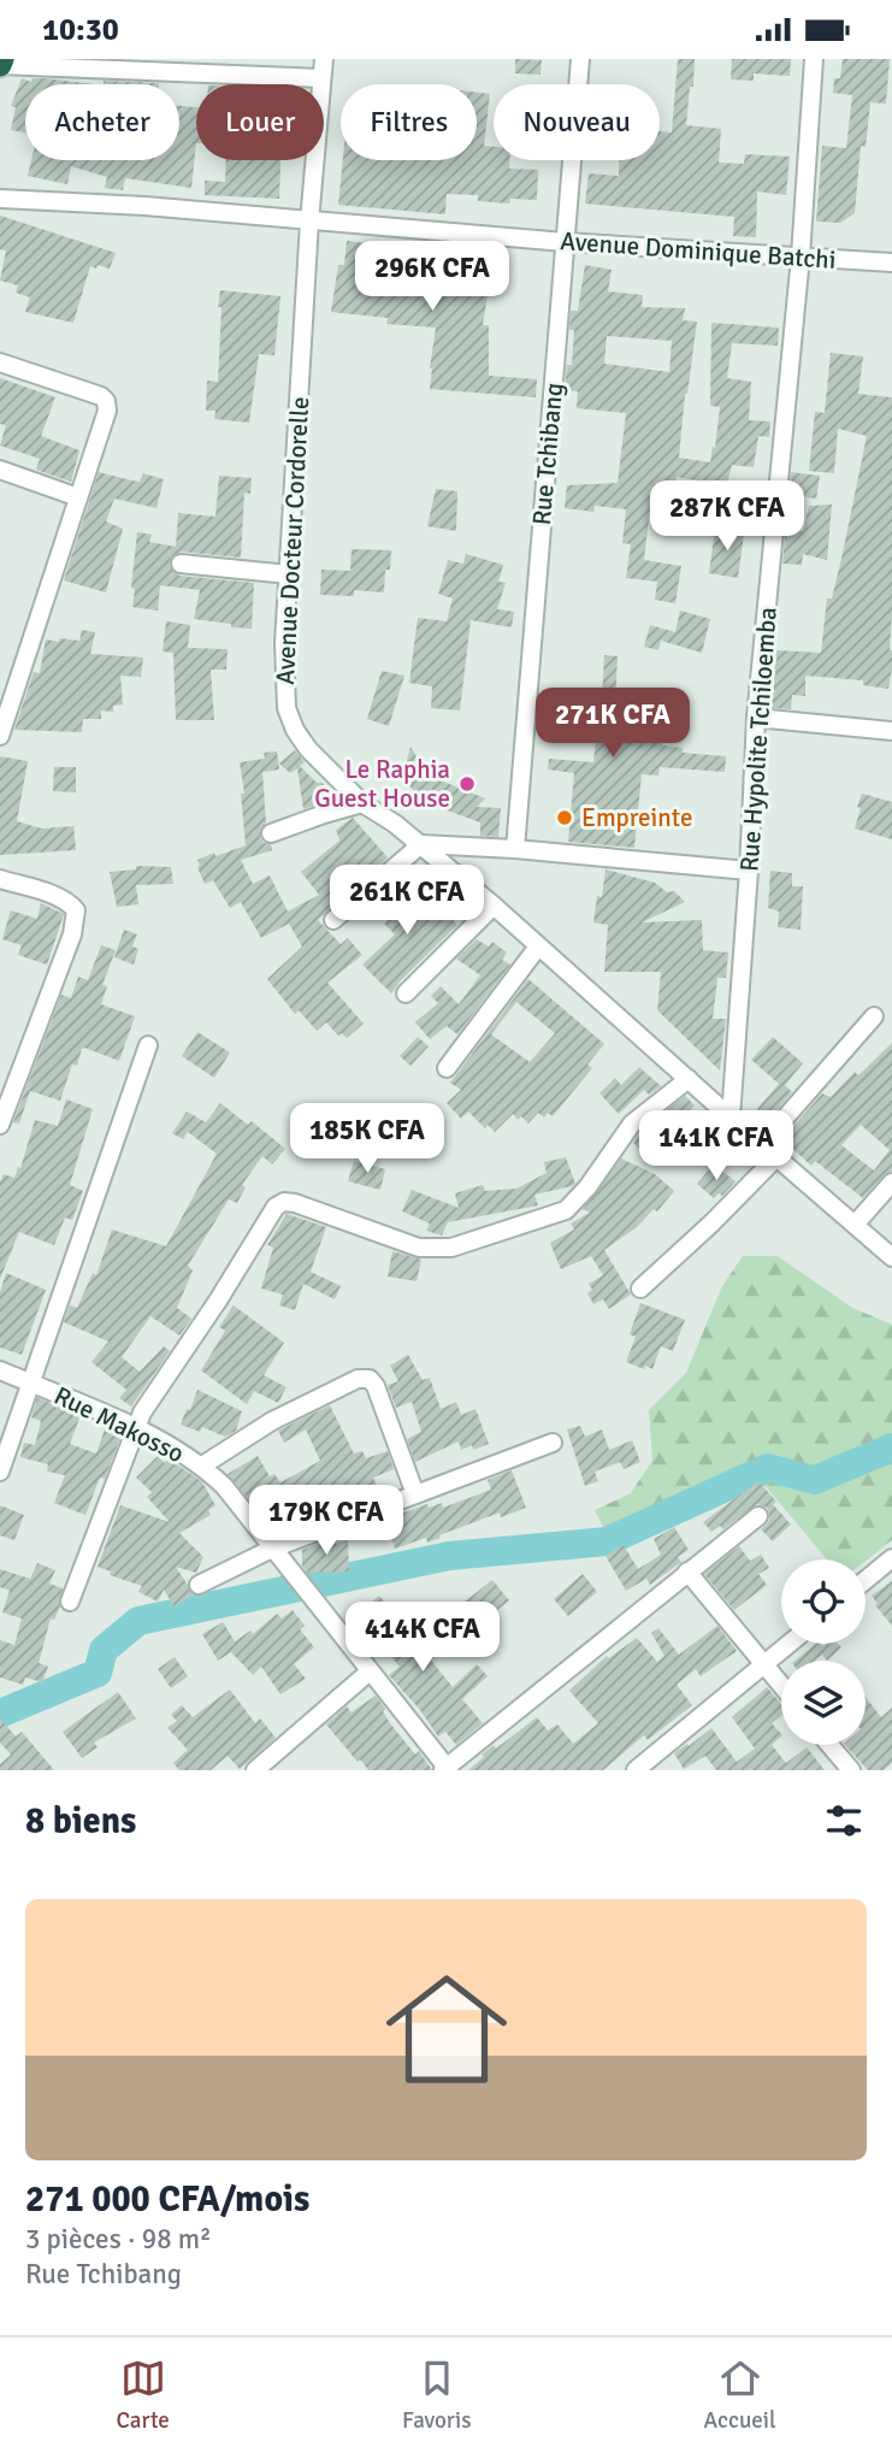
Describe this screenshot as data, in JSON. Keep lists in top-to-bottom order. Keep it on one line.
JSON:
{"streets":{"street":["Avenue Dominique Batchi","Rue Tchibang","Avenue Docteur Cordorelle","Rue Hypolite Tchiloemba","Rue Makosso"]},"crossings":[["Avenue Dominique Batchi","Rue Tchibang"],["Avenue Dominique Batchi","Avenue Docteur Cordorelle"],["Avenue Dominique Batchi","Rue Hypolite Tchiloemba"],["Avenue Docteur Cordorelle","Rue Hypolite Tchiloemba"]],"places":["Le Raphia Guest House","Empreinte"],"page":{"status":"10:30","chip":["Acheter","Louer","Filtres","Nouveau"],"price":["296K CFA","287K CFA","271K CFA","261K CFA","185K CFA","141K CFA","179K CFA","414K CFA"],"heading":"8 biens","list":[{"name":"271 000 CFA/mois","note":"3 pièces · 98 m² · Rue Tchibang"}],"tabs":["Carte","Favoris","Accueil"]}}
